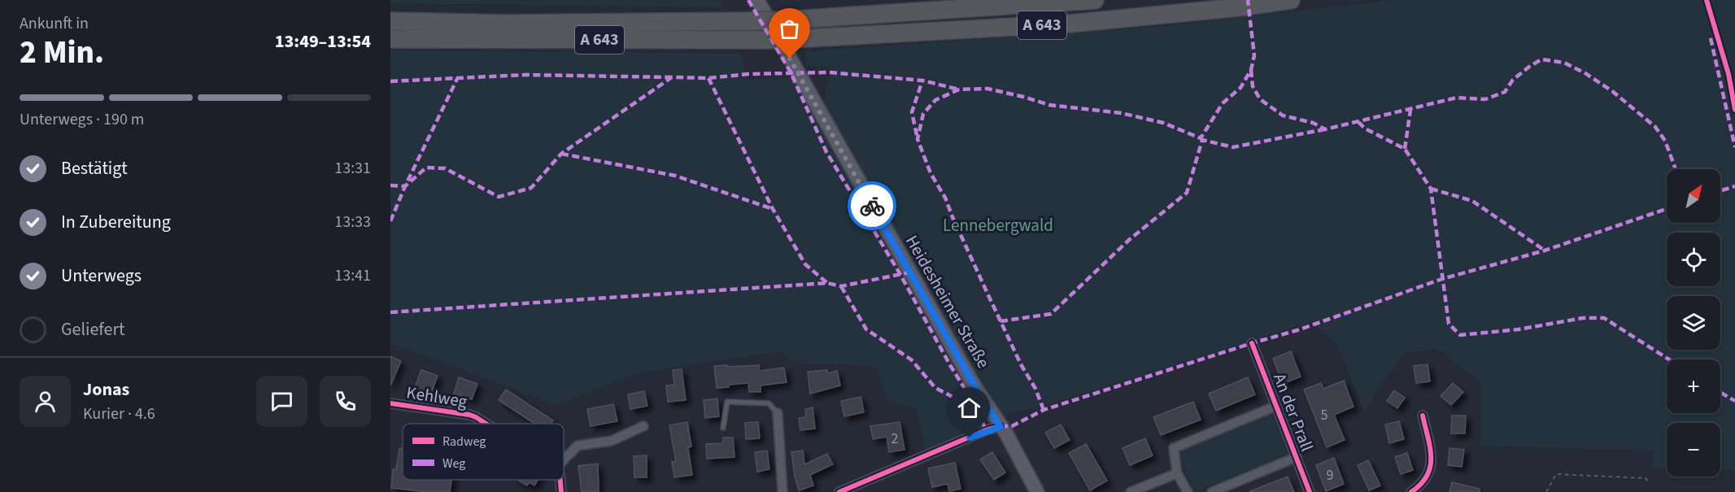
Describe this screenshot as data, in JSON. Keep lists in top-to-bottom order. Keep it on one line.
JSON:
{"streets":{"highway":["A 643"],"main road":["Heidesheimer Straße"],"street":["Kehlweg","An der Prall"]},"parks":["Lennebergwald"],"house_numbers":["5","2","9"],"legend":["Radweg","Weg"],"north":"top right","page":{"heading":["2 Min.","Ankunft in","13:49–13:54"],"panel":["Jonas","Kurier · 4.6"],"bar":"Unterwegs · 190 m","list":[["Bestätigt","13:31"],["In Zubereitung","13:33"],["Unterwegs","13:41"],"Geliefert"],"map_buttons":["+","−"]}}
